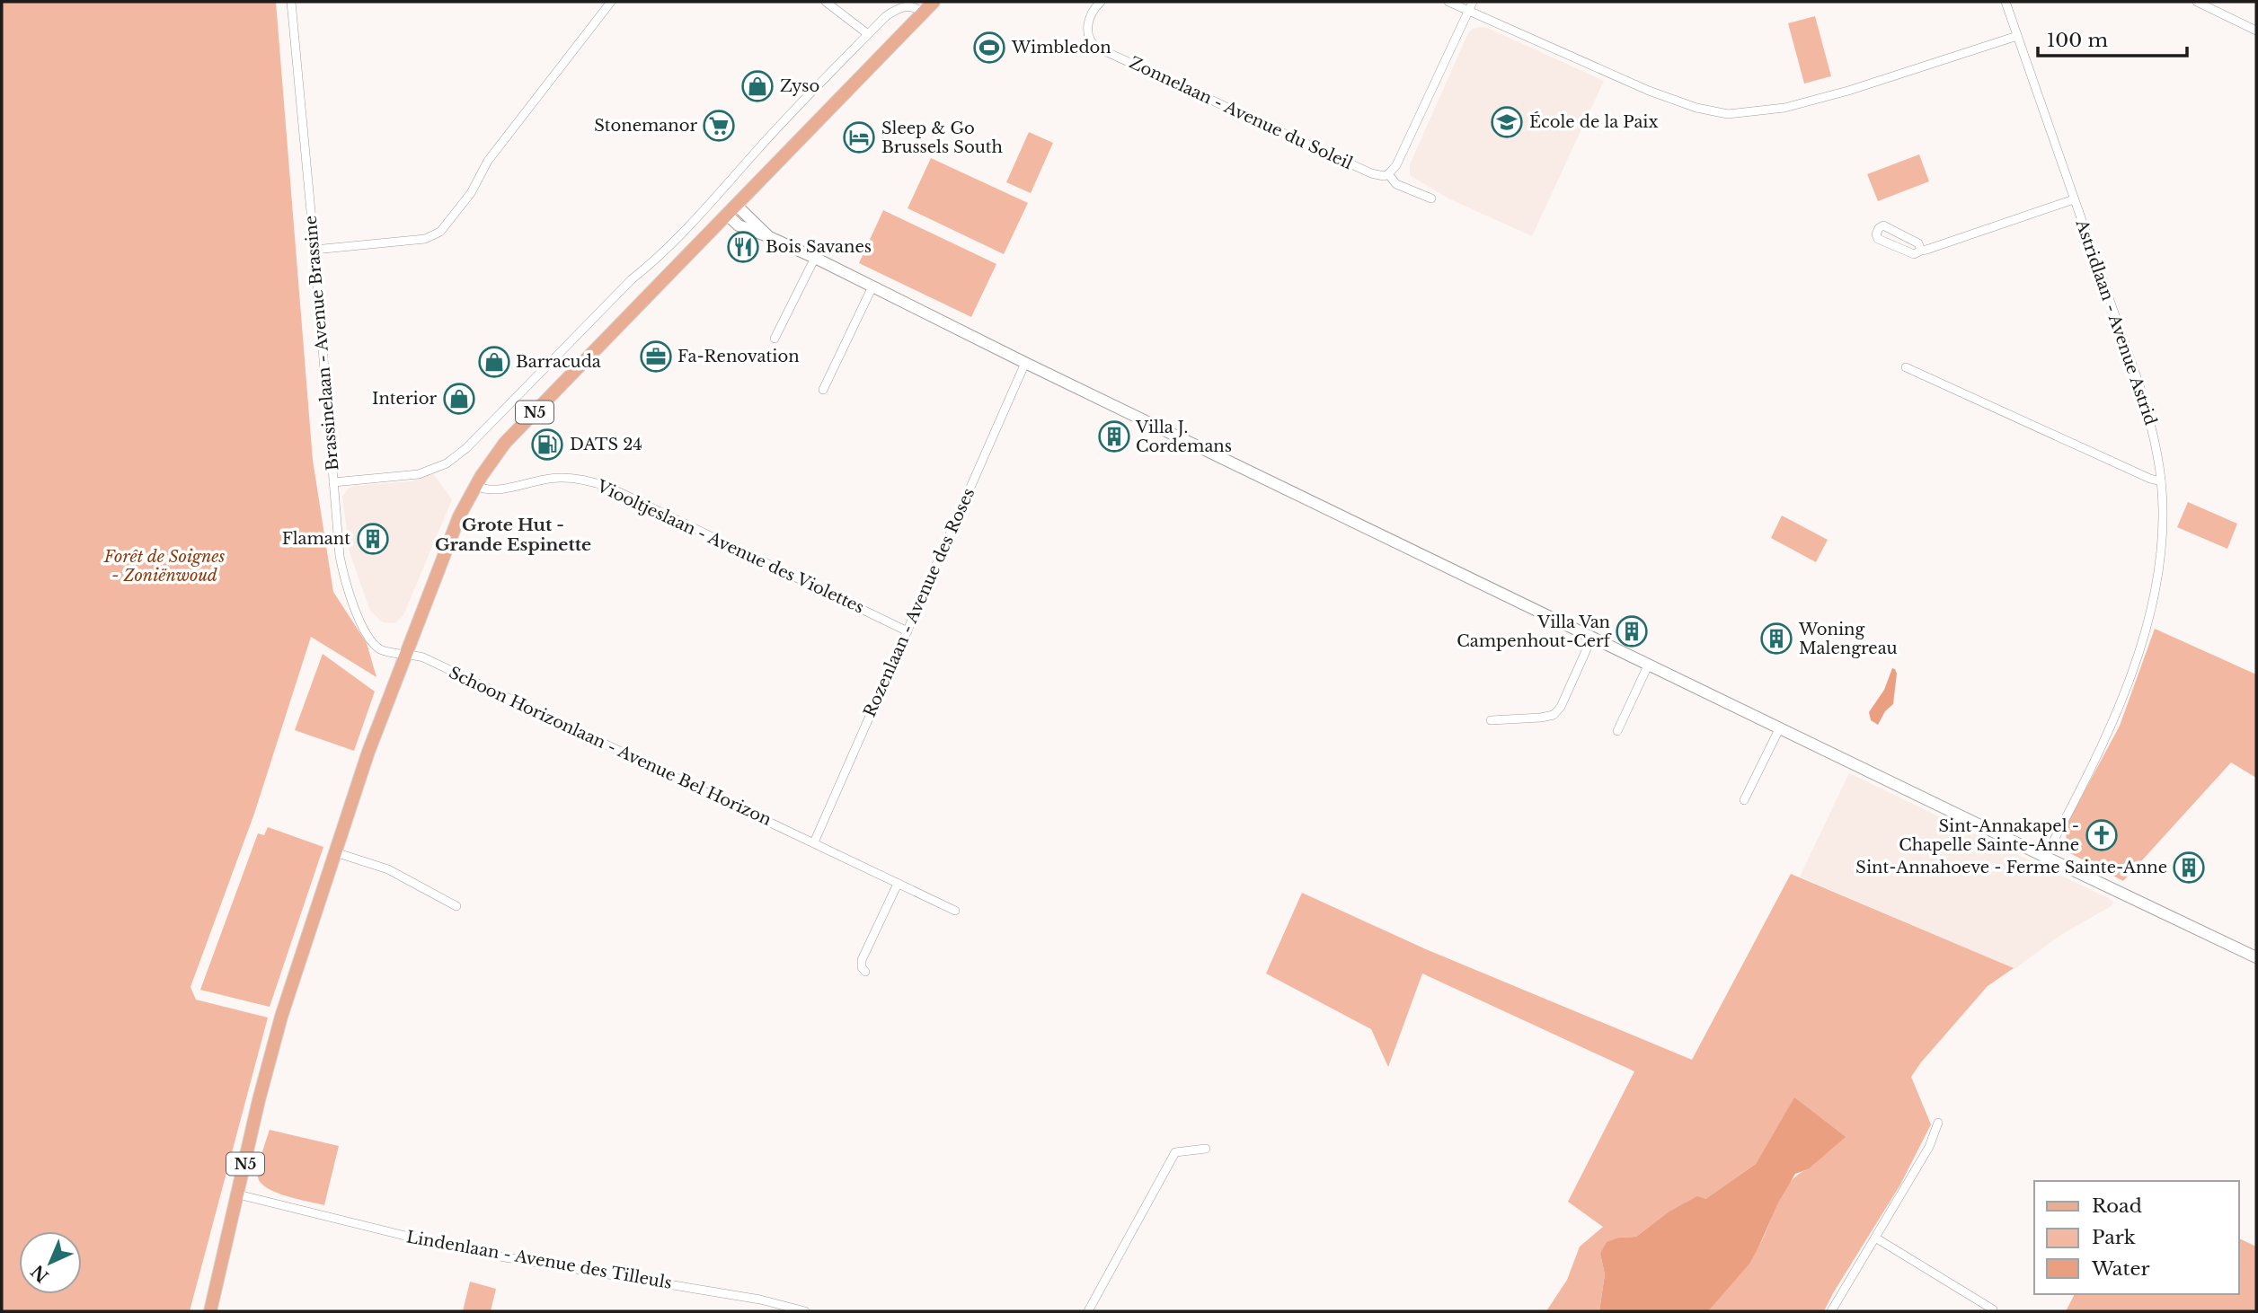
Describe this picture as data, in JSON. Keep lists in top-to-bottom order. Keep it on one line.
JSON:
{"streets":{"main road":["N5"],"street":["Zonnelaan - Avenue du Soleil","Astridlaan - Avenue Astrid","Brassinelaan - Avenue Brassine","Viooltjeslaan - Avenue des Violettes","Rozenlaan - Avenue des Roses","Schoon Horizonlaan - Avenue Bel Horizon","Lindenlaan - Avenue des Tilleuls"]},"crossings":[["Brassinelaan - Avenue Brassine","N5"],["Brassinelaan - Avenue Brassine","Schoon Horizonlaan - Avenue Bel Horizon"],["N5","Viooltjeslaan - Avenue des Violettes"],["N5","Schoon Horizonlaan - Avenue Bel Horizon"],["N5","Lindenlaan - Avenue des Tilleuls"],["Viooltjeslaan - Avenue des Violettes","Rozenlaan - Avenue des Roses"],["Rozenlaan - Avenue des Roses","Schoon Horizonlaan - Avenue Bel Horizon"]],"districts":["Grote Hut - Grande Espinette"],"parks":["Forêt de Soignes - Zoniënwoud"],"places":{"sports":["Wimbledon"],"shop":["Zyso","Barracuda","Interior"],"school or university":["École de la Paix"],"supermarket":["Stonemanor"],"hotel":["Sleep & Go Brussels South"],"restaurant":["Bois Savanes"],"office":["Fa-Renovation"],"building":["Villa J. Cordemans","Flamant","Villa Van Campenhout-Cerf","Woning Malengreau","Sint-Annahoeve - Ferme Sainte-Anne"],"fuel station":["DATS 24"],"church":["Sint-Annakapel - Chapelle Sainte-Anne"]},"legend":["Road","Park","Water"],"scale_bar":"100 m","north":"bottom left"}
